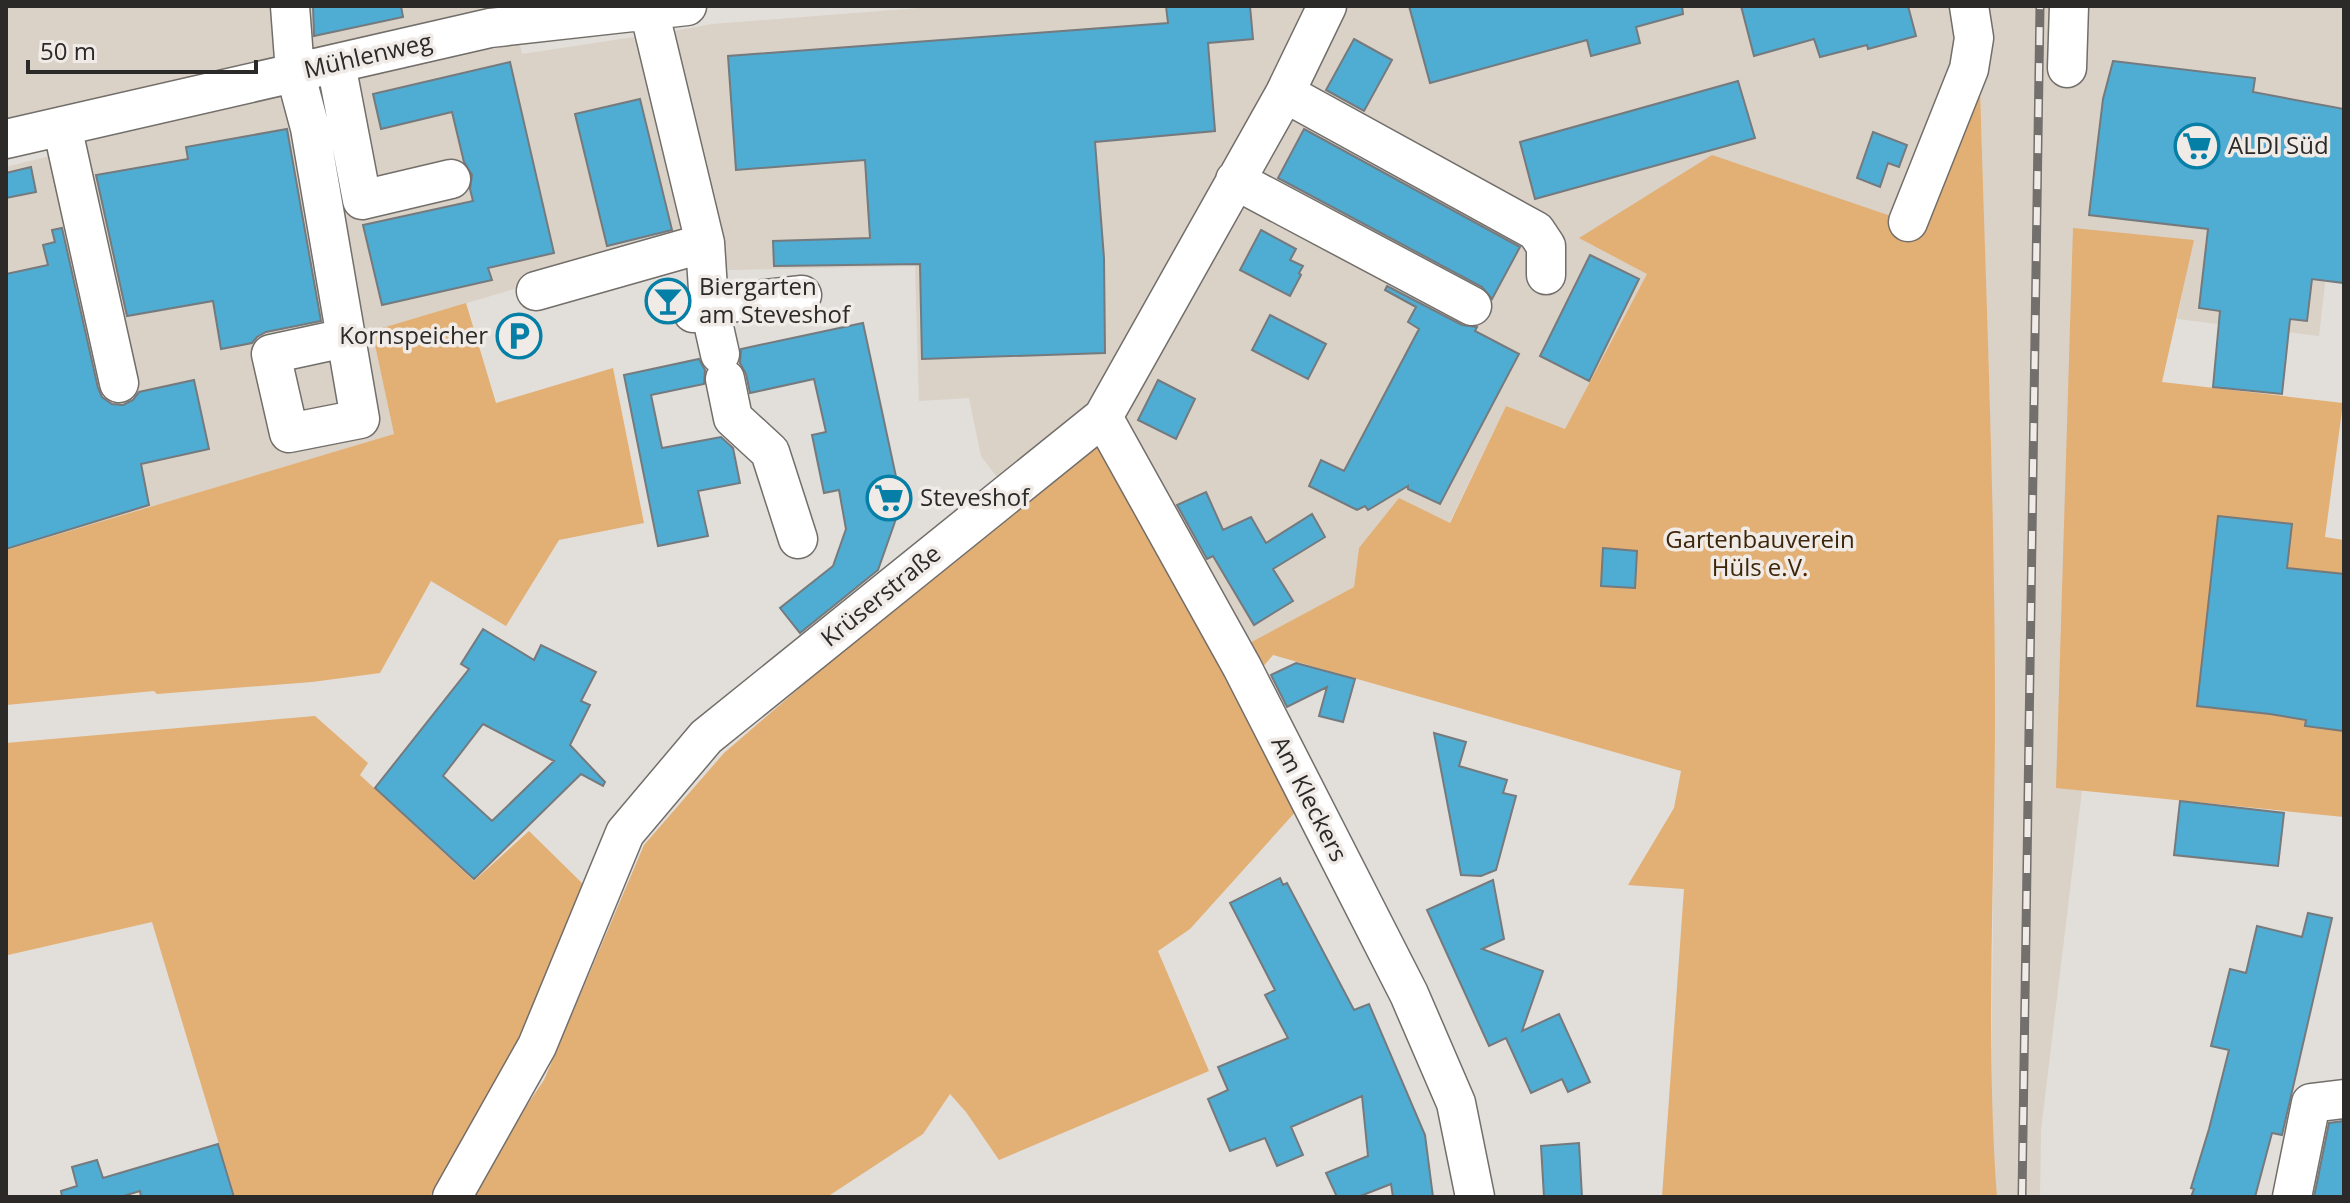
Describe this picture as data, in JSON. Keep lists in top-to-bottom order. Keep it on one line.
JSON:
{"streets":{"street":["Mühlenweg","Krüserstraße","Am Kleckers"]},"crossings":[["Krüserstraße","Am Kleckers"]],"parks":["Gartenbauverein Hüls e.V."],"places":{"supermarket":["ALDI Süd","Steveshof"],"bar":["Biergarten am Steveshof"],"parking":["Kornspeicher"]},"scale_bar":"50 m"}
